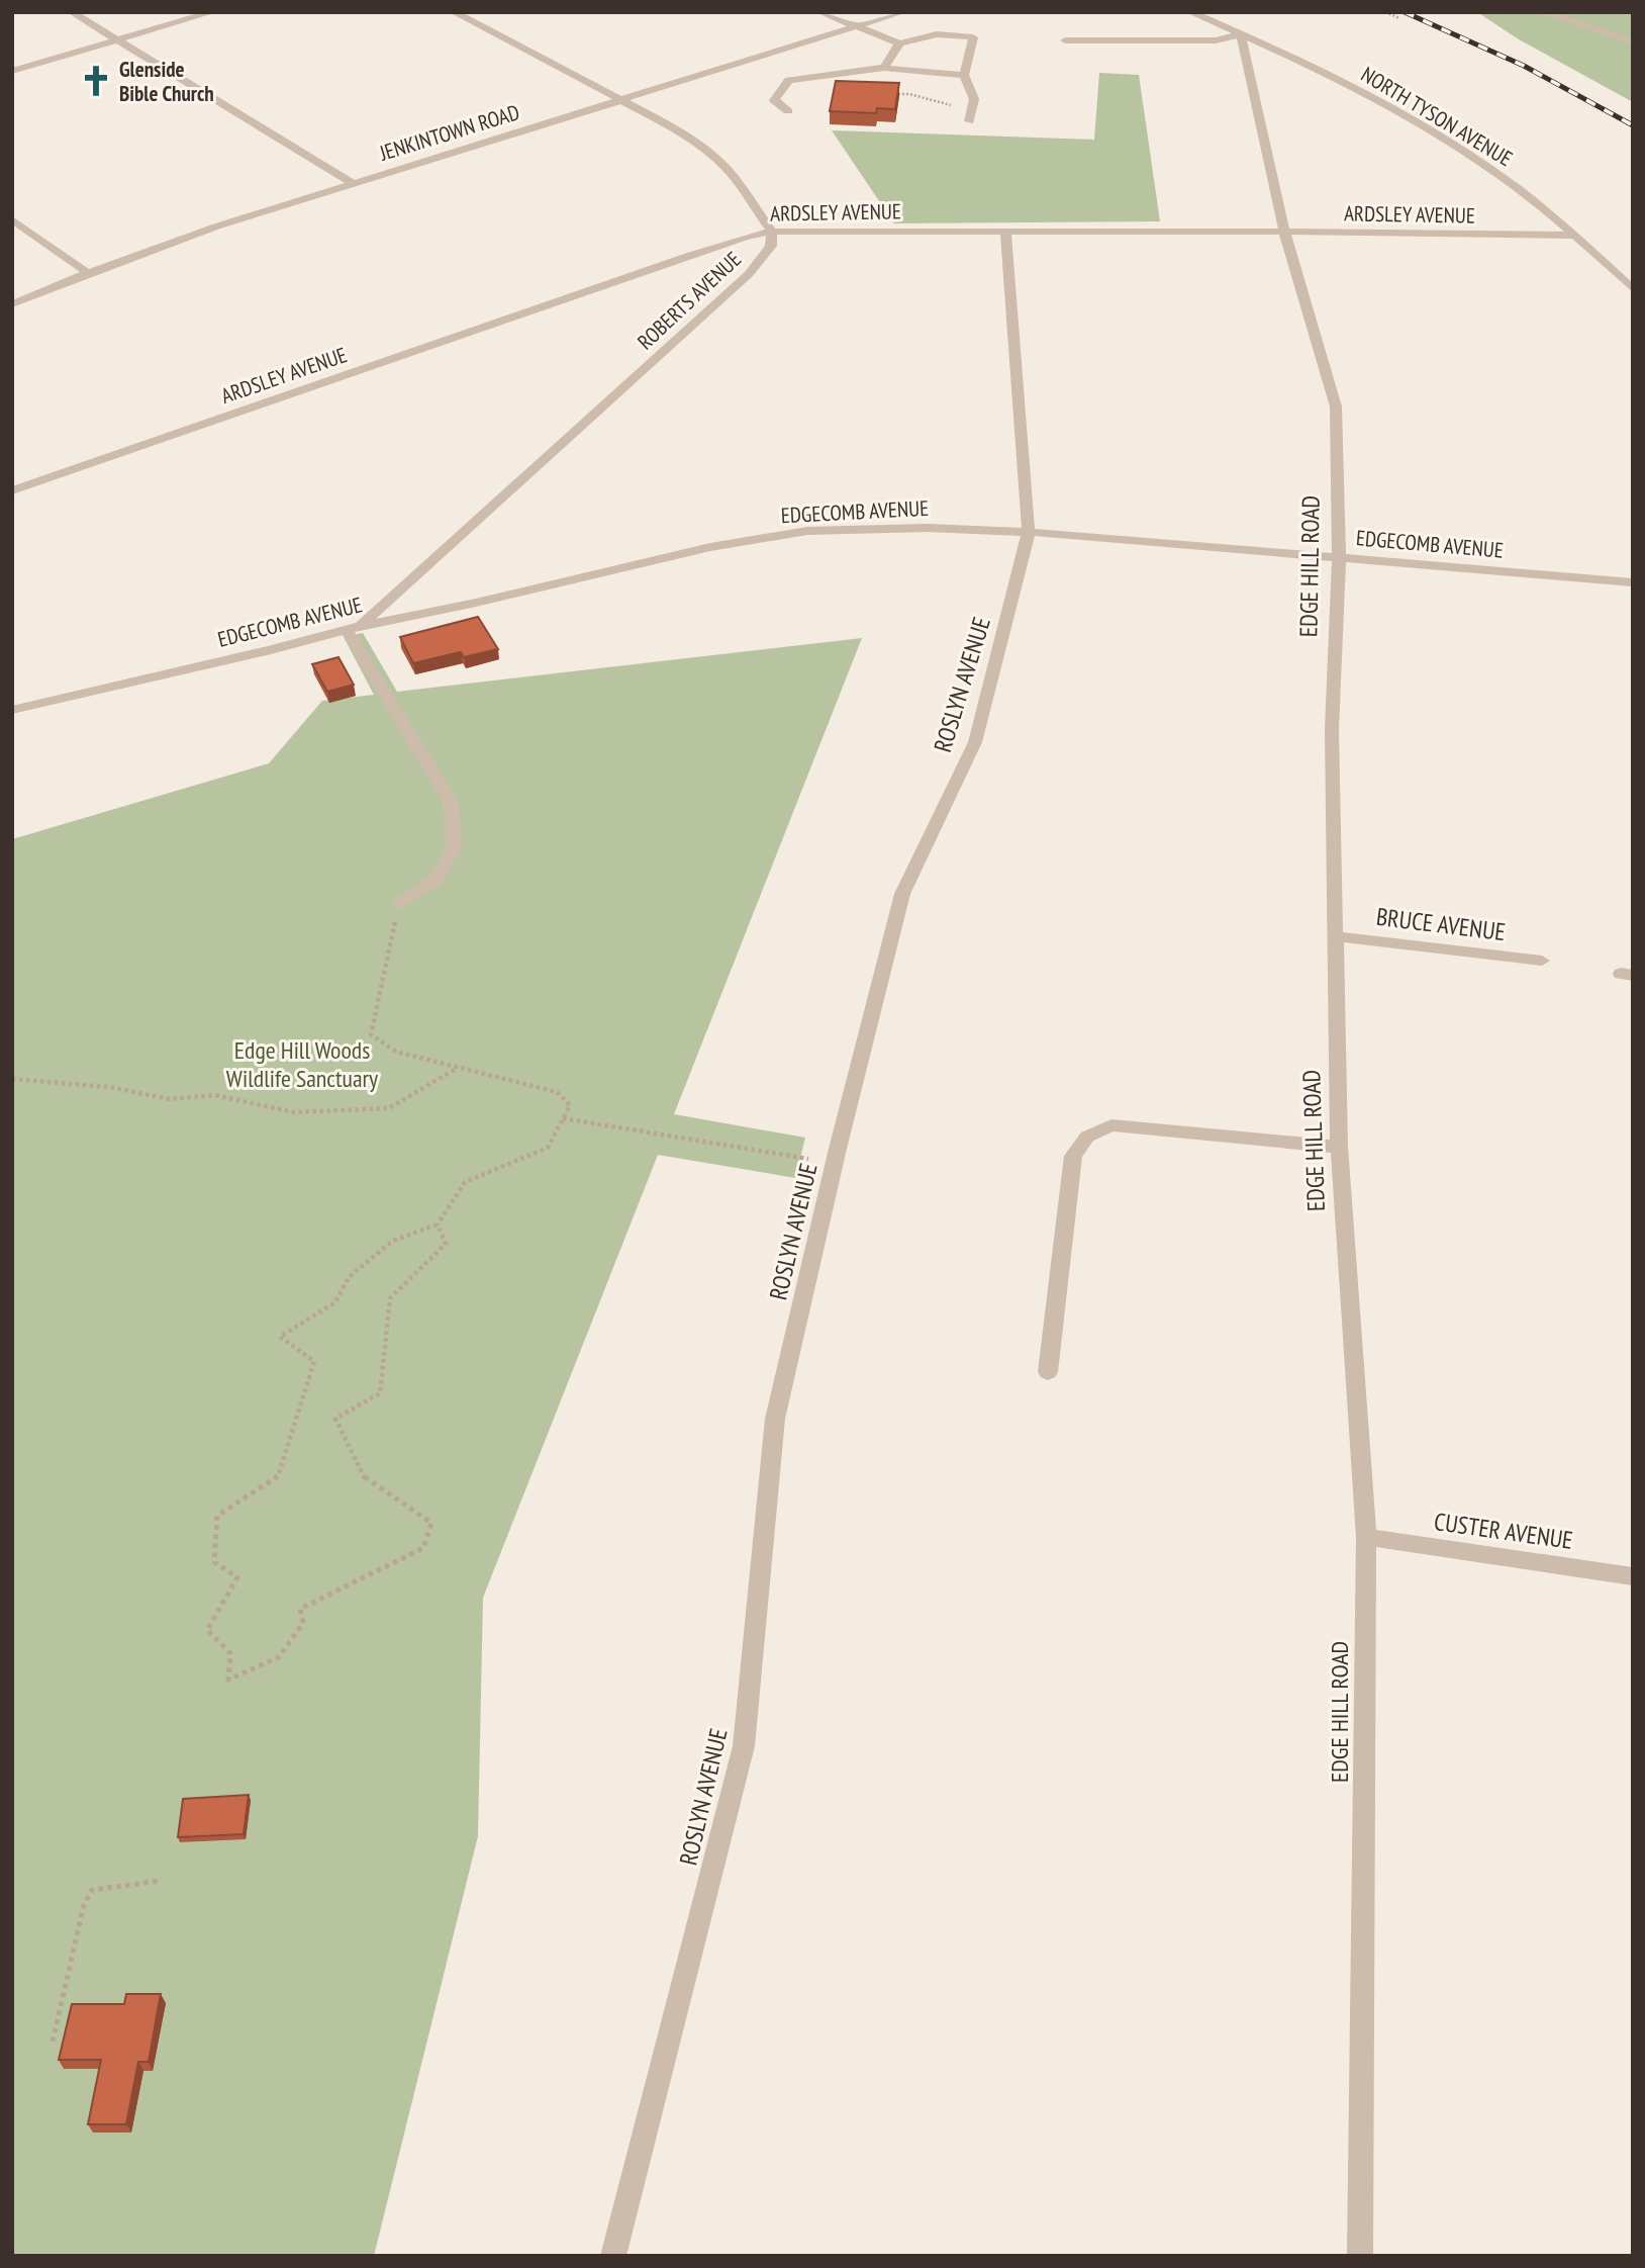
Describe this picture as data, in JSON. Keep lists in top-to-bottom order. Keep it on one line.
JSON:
{"streets":{"street":["NORTH TYSON AVENUE","JENKINTOWN ROAD","ARDSLEY AVENUE","ROBERTS AVENUE","EDGECOMB AVENUE","EDGE HILL ROAD","ROSLYN AVENUE","BRUCE AVENUE","CUSTER AVENUE"]},"crossings":[["NORTH TYSON AVENUE","ARDSLEY AVENUE"],["NORTH TYSON AVENUE","EDGE HILL ROAD"],["ARDSLEY AVENUE","ROBERTS AVENUE"],["ARDSLEY AVENUE","EDGE HILL ROAD"],["ARDSLEY AVENUE","ROSLYN AVENUE"],["ROBERTS AVENUE","EDGECOMB AVENUE"],["EDGECOMB AVENUE","EDGE HILL ROAD"],["EDGECOMB AVENUE","ROSLYN AVENUE"],["EDGE HILL ROAD","BRUCE AVENUE"],["EDGE HILL ROAD","CUSTER AVENUE"]],"parks":["Edge Hill Woods Wildlife Sanctuary"],"places":{"church":["Glenside Bible Church"]}}
